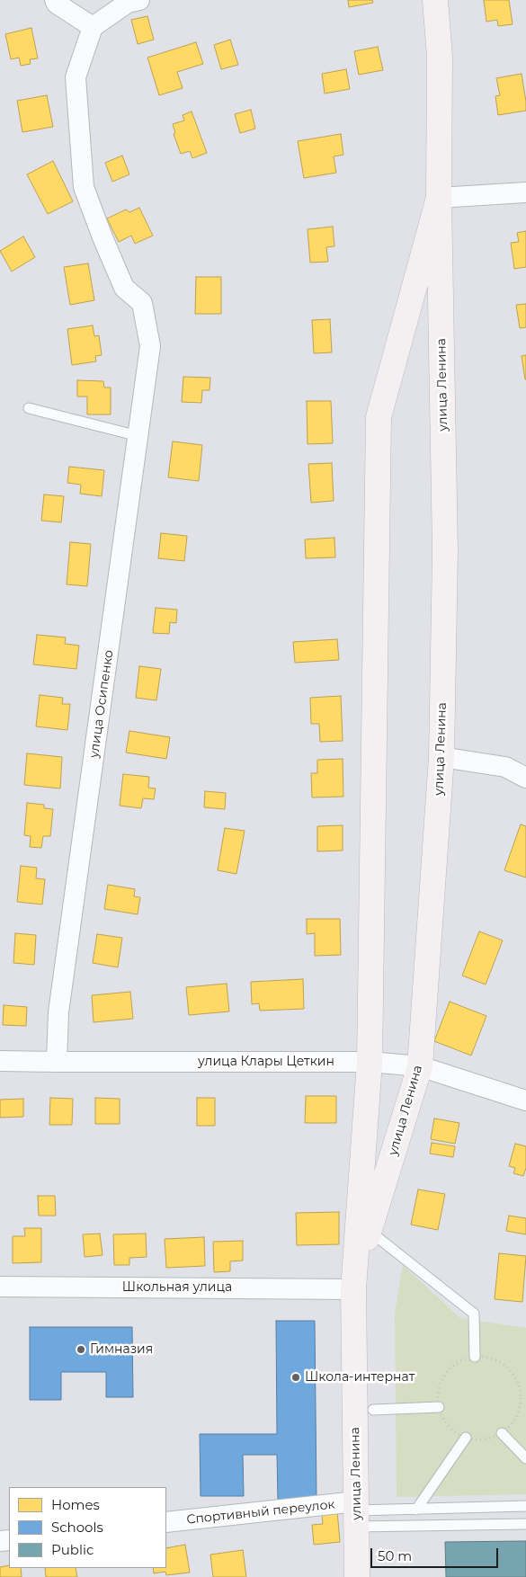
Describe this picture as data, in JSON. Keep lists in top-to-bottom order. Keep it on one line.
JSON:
{"streets":{"main road":["улица Ленина"],"street":["улица Осипенко","улица Клары Цеткин","Школьная улица","Спортивный переулок"]},"crossings":[["улица Ленина","улица Клары Цеткин"],["улица Ленина","Школьная улица"],["улица Ленина","Спортивный переулок"],["улица Осипенко","улица Клары Цеткин"]],"places":["Гимназия","Школа-интернат"],"legend":["Homes","Schools","Public"],"scale_bar":"50 m"}
